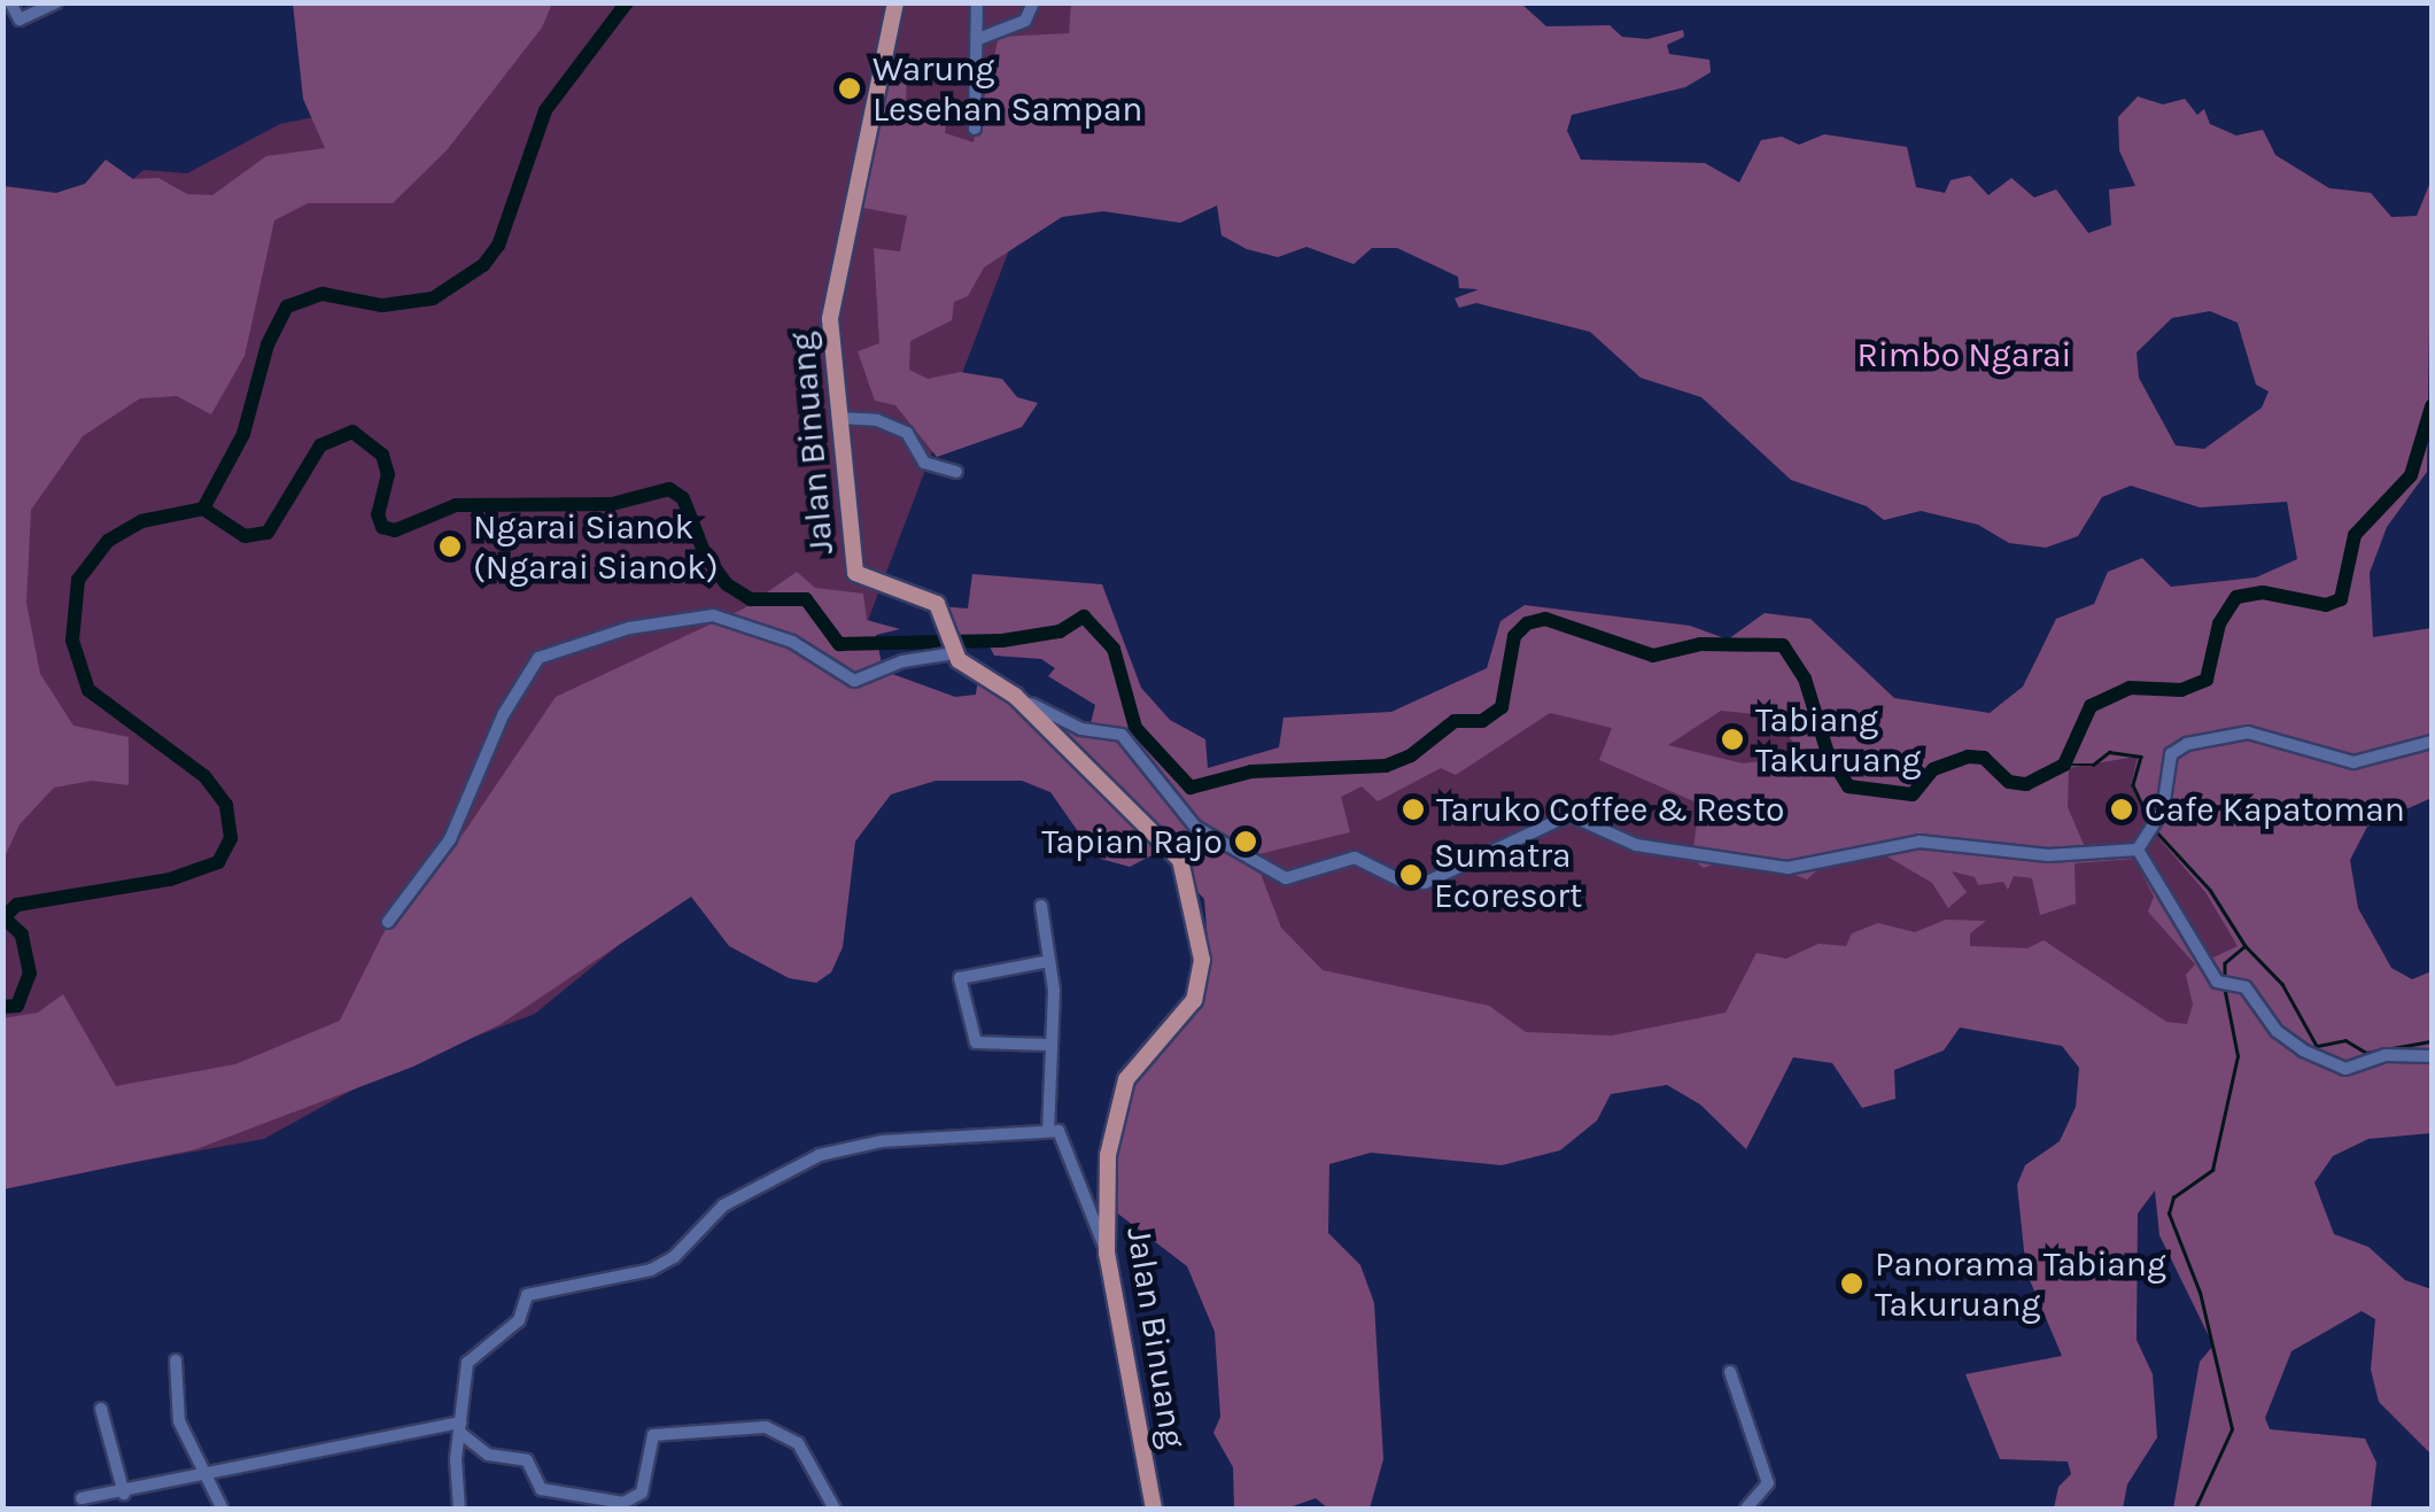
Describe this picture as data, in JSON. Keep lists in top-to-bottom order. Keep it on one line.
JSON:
{"streets":{"main road":["Jalan Binuang"]},"parks":["Rimbo Ngarai"],"places":["Warung Lesehan Sampan","Ngarai Sianok (Ngarai Sianok)","Tabiang Takuruang","Taruko Coffee & Resto","Cafe Kapatoman","Tapian Rajo","Sumatra Ecoresort","Panorama Tabiang Takuruang"]}
